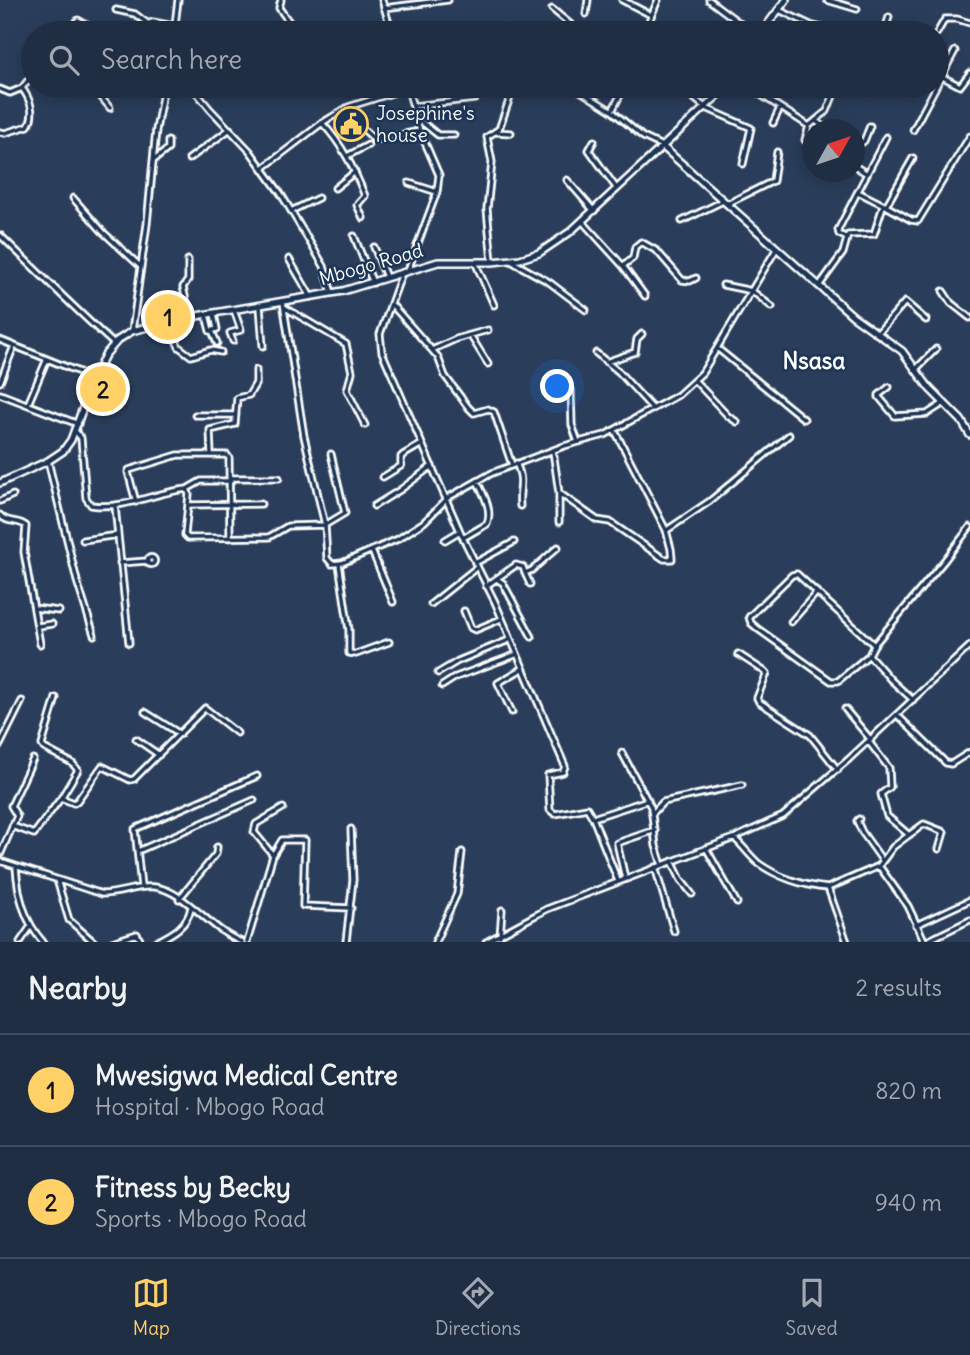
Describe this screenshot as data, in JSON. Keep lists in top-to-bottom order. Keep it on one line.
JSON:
{"streets":{"main road":["Mbogo Road"]},"districts":["Nsasa"],"places":{"public building":["Josephine's house"]},"north":"top right","page":{"search":"Search here","pins":["1","2"],"heading":["Nearby","2 results"],"list":[{"mark":"1","name":"Mwesigwa Medical Centre","note":"Hospital · Mbogo Road","value":"820 m"},{"mark":"2","name":"Fitness by Becky","note":"Sports · Mbogo Road","value":"940 m"}],"nav":["Map","Directions","Saved"]}}
